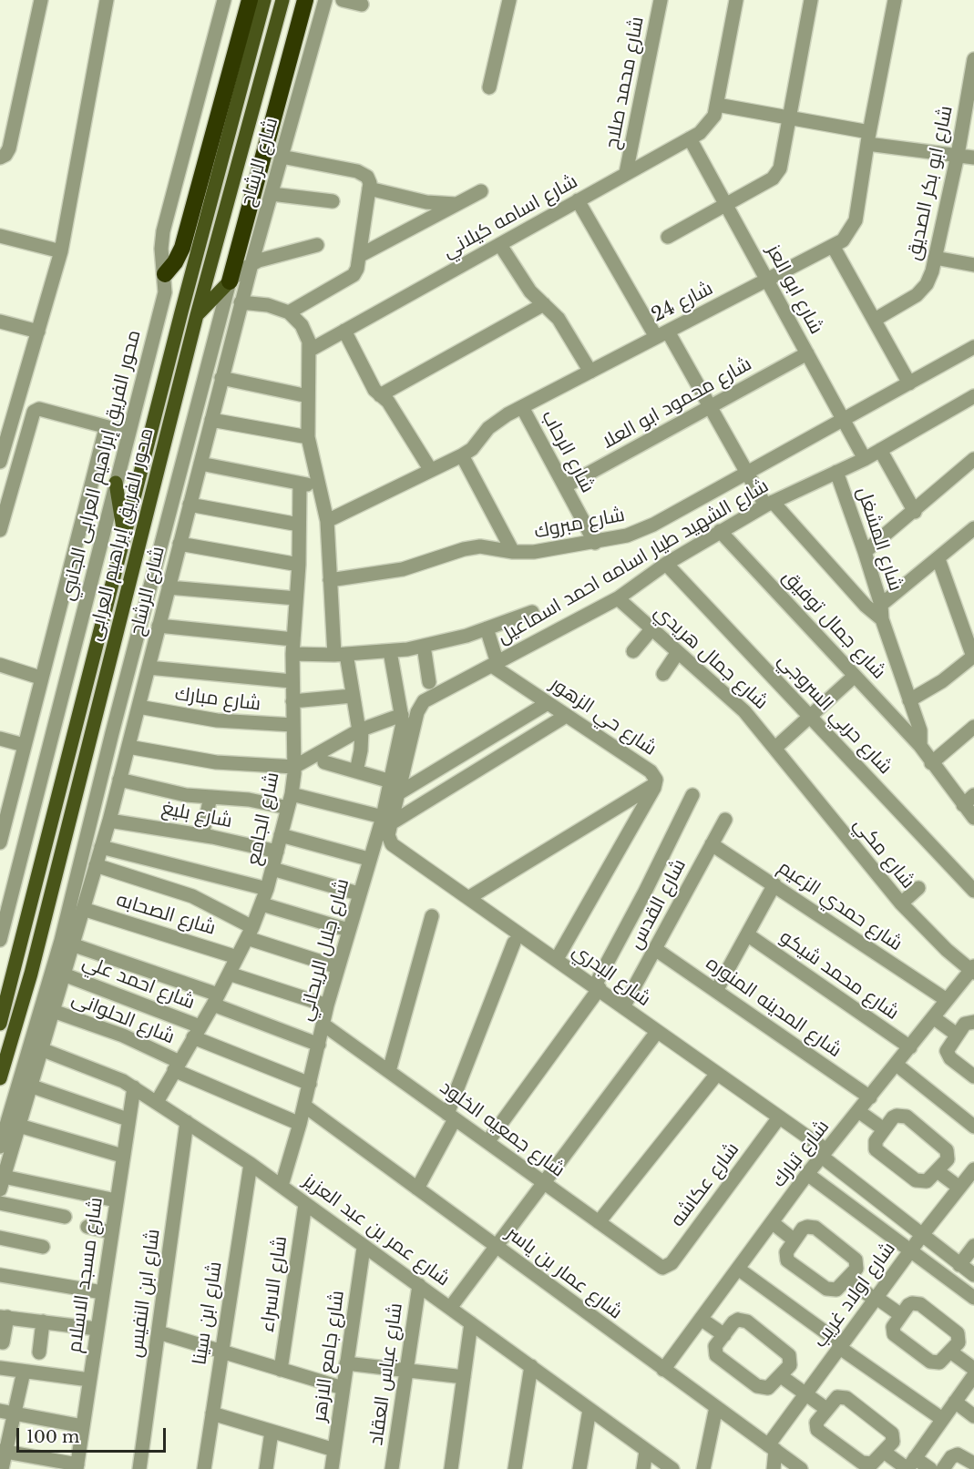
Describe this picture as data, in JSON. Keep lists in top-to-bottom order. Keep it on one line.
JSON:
{"streets":{"main road":["محور الفريق إبراهيم العرابى"],"street":["شارع محمد صلاح","شارع الرشاح","شارع ابو بكر الصديق","شارع اسامه كيلاني","شارع ابو العز","شارع 24","شارع محمود ابو العلا","شارع الرحاب","محور الفريق إبراهيم العرابى الجانبي","شارع مبروك","شارع المشغل","شارع الشهيد طيار اسامه احمد اسماعيل","شارع جمال توفيق","شارع جمال هريدي","شارع مبارك","شارع حربي السروجي","شارع حي الزهور","شارع بليغ","شارع الجامع","شارع مكي","شارع القدس","شارع حمدي الزعيم","شارع الصحابه","شارع جلال الريحاني","شارع البدري","شارع محمد شيكو","شارع احمد علي","شارع المدينه المنوره","شارع الحلوانى","شارع جمعيه الخلود","شارع تبارك","شارع عكاشه","شارع عمر بن عبد العزيز","شارع عمار بن ياسر","شارع مسجد الاسلام","شارع الاسراء","شارع ابن النفيس","شارع اولاد غريب","شارع ابن سينا","شارع جامع الازهر","شارع عباس العقاد"]},"crossings":[["شارع محمد صلاح","شارع اسامه كيلاني"],["شارع الرشاح","شارع مبارك"],["شارع الرشاح","شارع بليغ"],["شارع الرشاح","شارع الصحابه"],["شارع الرشاح","شارع احمد علي"],["شارع الرشاح","شارع الحلوانى"],["شارع الرشاح","شارع عمر بن عبد العزيز"],["شارع اسامه كيلاني","شارع ابو العز"],["شارع ابو العز","شارع 24"],["شارع ابو العز","شارع محمود ابو العلا"],["شارع ابو العز","شارع مبروك"],["شارع ابو العز","شارع الشهيد طيار اسامه احمد اسماعيل"],["شارع 24","شارع الرحاب"],["شارع محمود ابو العلا","شارع الرحاب"],["شارع الرحاب","شارع مبروك"],["شارع المشغل","شارع الشهيد طيار اسامه احمد اسماعيل"],["شارع الشهيد طيار اسامه احمد اسماعيل","شارع جمال توفيق"],["شارع الشهيد طيار اسامه احمد اسماعيل","شارع جمال هريدي"],["شارع الشهيد طيار اسامه احمد اسماعيل","شارع حربي السروجي"],["شارع الشهيد طيار اسامه احمد اسماعيل","شارع حي الزهور"],["شارع الشهيد طيار اسامه احمد اسماعيل","شارع جلال الريحاني"],["شارع جمال هريدي","شارع مكي"],["شارع مبارك","شارع الجامع"],["شارع حي الزهور","شارع البدري"],["شارع بليغ","شارع الجامع"],["شارع الجامع","شارع الصحابه"],["شارع الجامع","شارع احمد علي"],["شارع الجامع","شارع الحلوانى"],["شارع الجامع","شارع عمر بن عبد العزيز"],["شارع مكي","شارع تبارك"],["شارع القدس","شارع حمدي الزعيم"],["شارع القدس","شارع البدري"],["شارع القدس","شارع المدينه المنوره"],["شارع حمدي الزعيم","شارع تبارك"],["شارع جلال الريحاني","شارع البدري"],["شارع جلال الريحاني","شارع احمد علي"],["شارع جلال الريحاني","شارع الحلوانى"],["شارع جلال الريحاني","شارع جمعيه الخلود"],["شارع جلال الريحاني","شارع عمر بن عبد العزيز"],["شارع جلال الريحاني","شارع عمار بن ياسر"],["شارع البدري","شارع تبارك"],["شارع البدري","شارع عكاشه"],["شارع البدري","شارع اولاد غريب"],["شارع محمد شيكو","شارع تبارك"],["شارع المدينه المنوره","شارع تبارك"],["شارع جمعيه الخلود","شارع عكاشه"],["شارع تبارك","شارع عمار بن ياسر"],["شارع عمر بن عبد العزيز","شارع مسجد الاسلام"],["شارع عمر بن عبد العزيز","شارع الاسراء"],["شارع عمر بن عبد العزيز","شارع ابن النفيس"],["شارع عمر بن عبد العزيز","شارع ابن سينا"],["شارع عمر بن عبد العزيز","شارع جامع الازهر"],["شارع عمر بن عبد العزيز","شارع عباس العقاد"],["شارع عمار بن ياسر","شارع اولاد غريب"]],"scale_bar":"100 m"}
